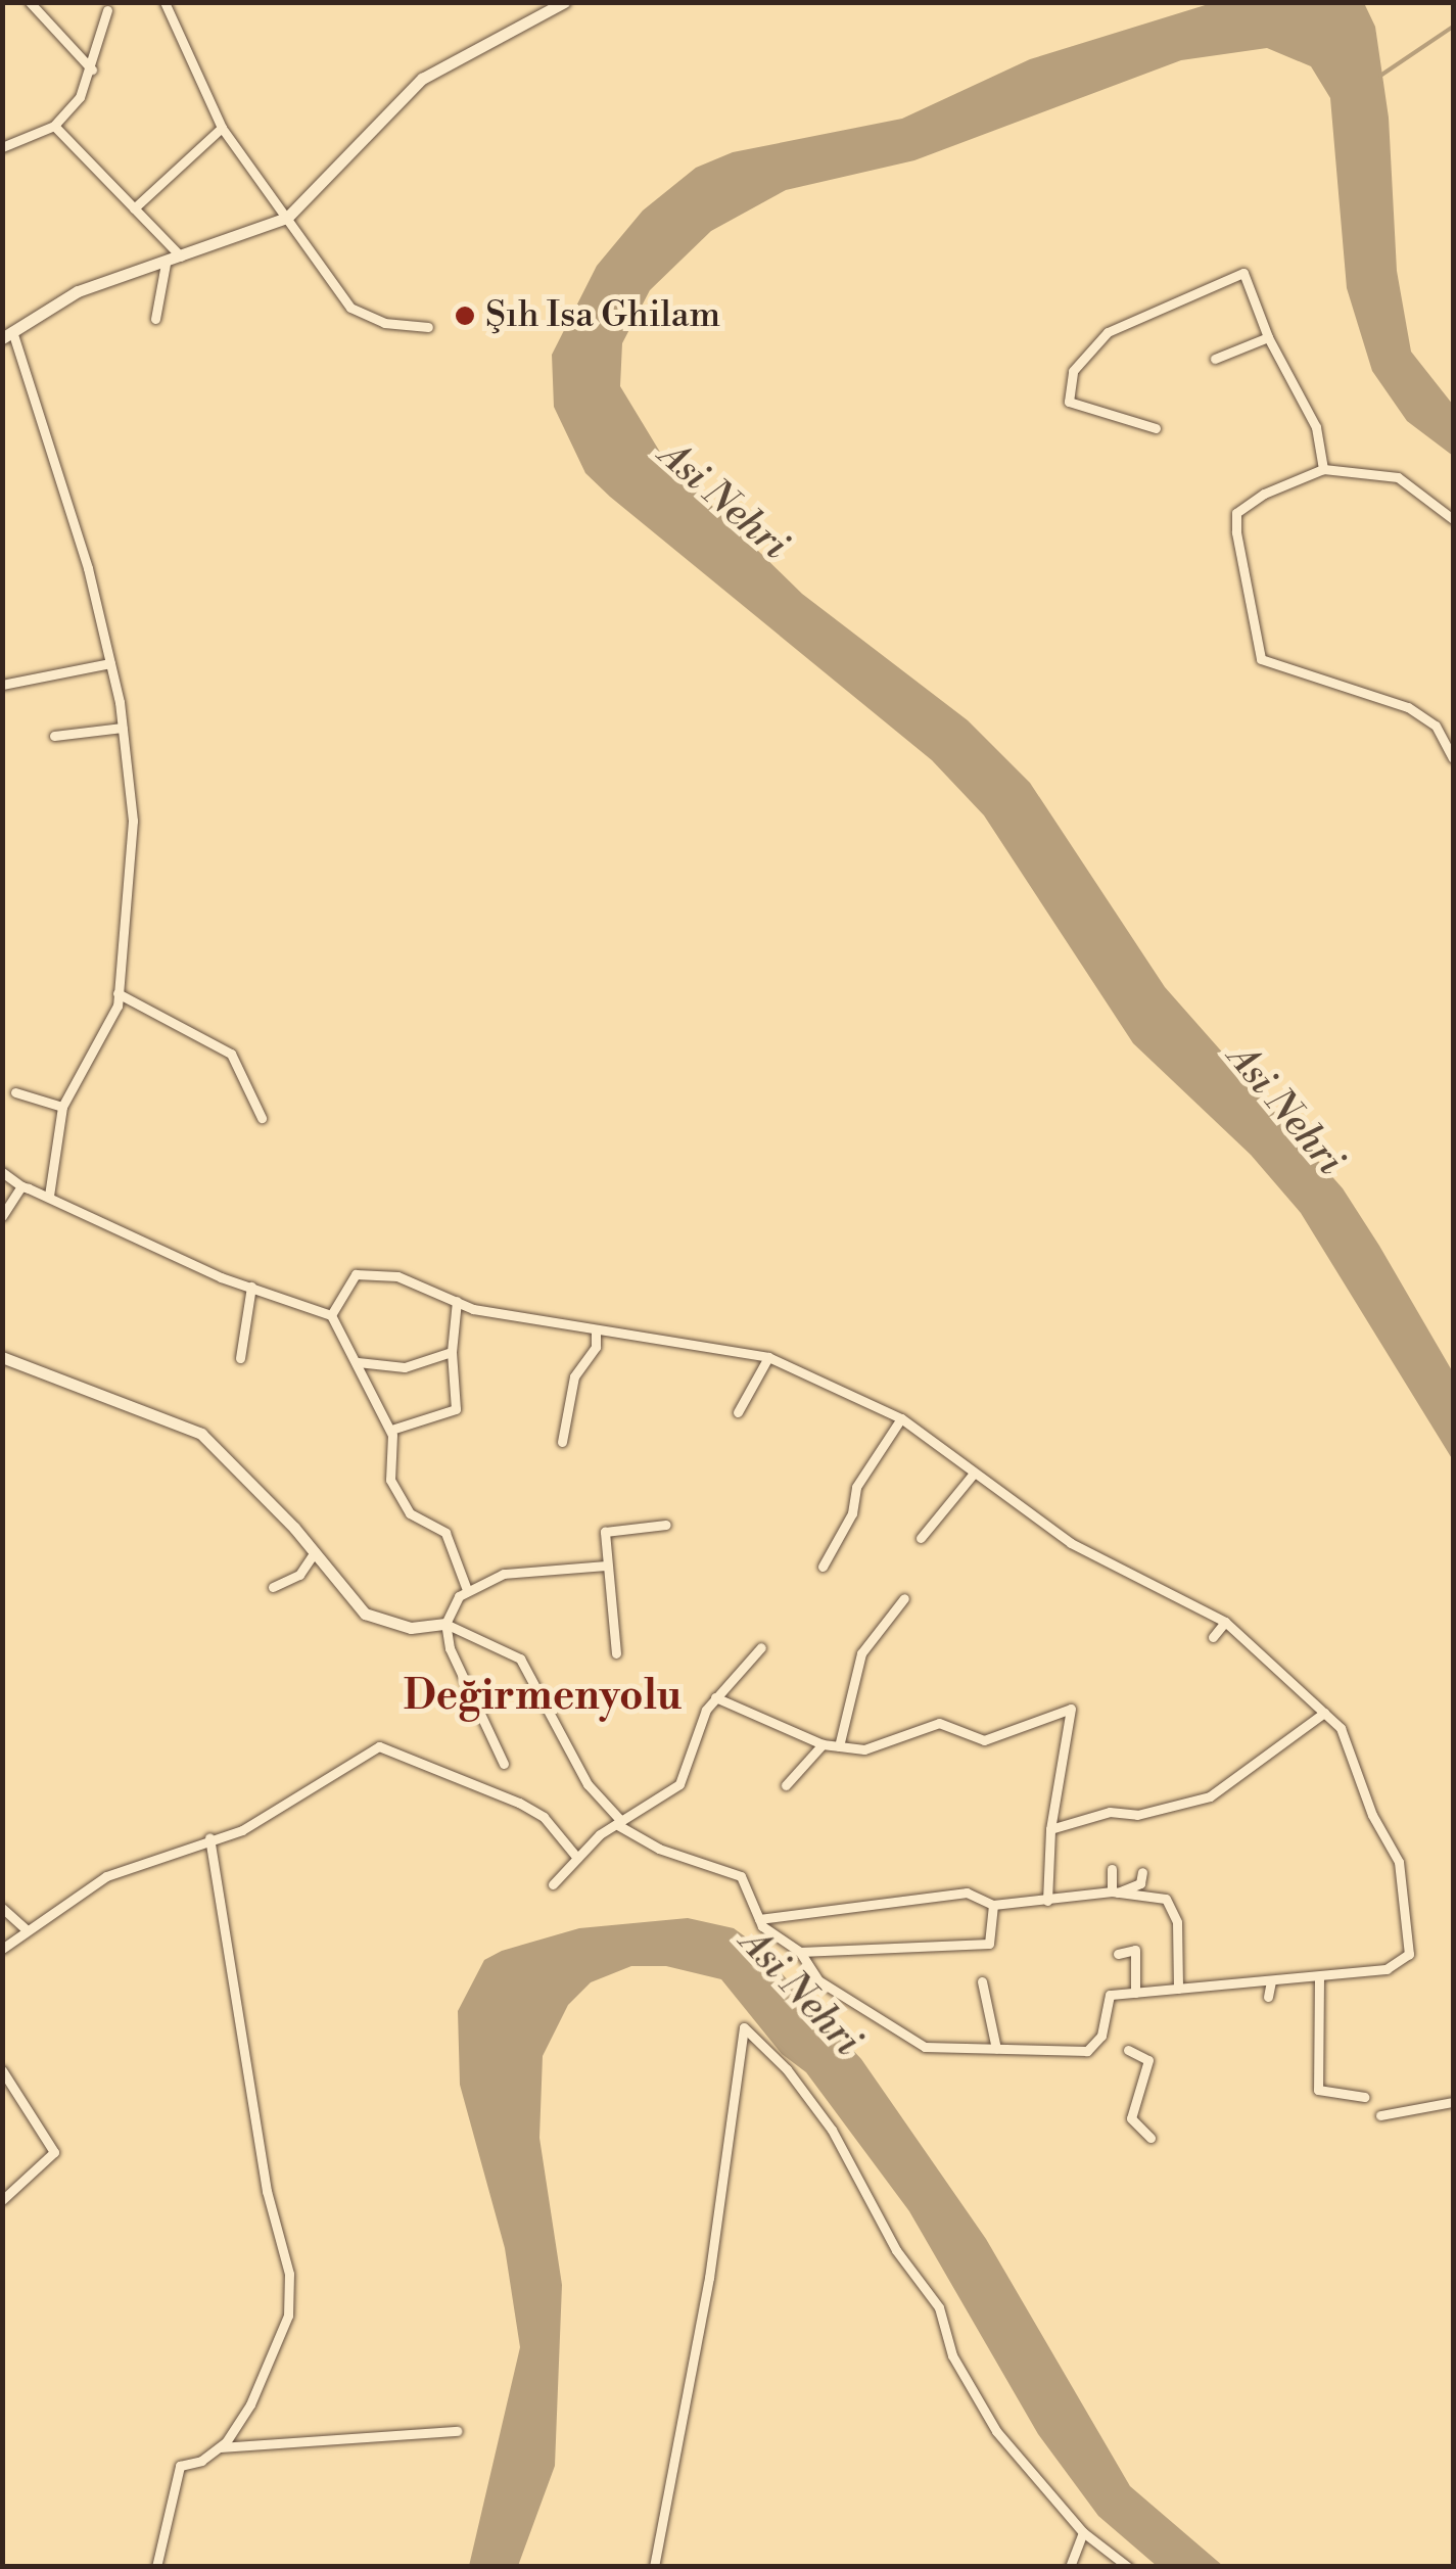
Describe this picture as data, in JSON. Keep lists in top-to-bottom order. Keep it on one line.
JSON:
{"districts":["Değirmenyolu"],"water":["Asi Nehri"],"places":["Şıh Isa Ghilam"]}
